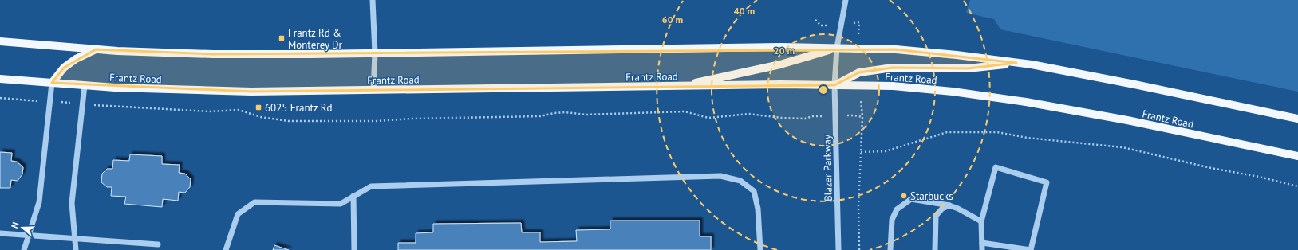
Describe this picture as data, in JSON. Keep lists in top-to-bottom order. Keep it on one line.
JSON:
{"streets":{"main road":["Frantz Road"],"street":["Blazer Parkway"]},"crossings":[["Frantz Road","Blazer Parkway"]],"places":{"transit":["Frantz Rd & Monterey Dr","6025 Frantz Rd"],"other":["Starbucks"]},"north":"left","rings":["40 m","60 m","20 m"]}
